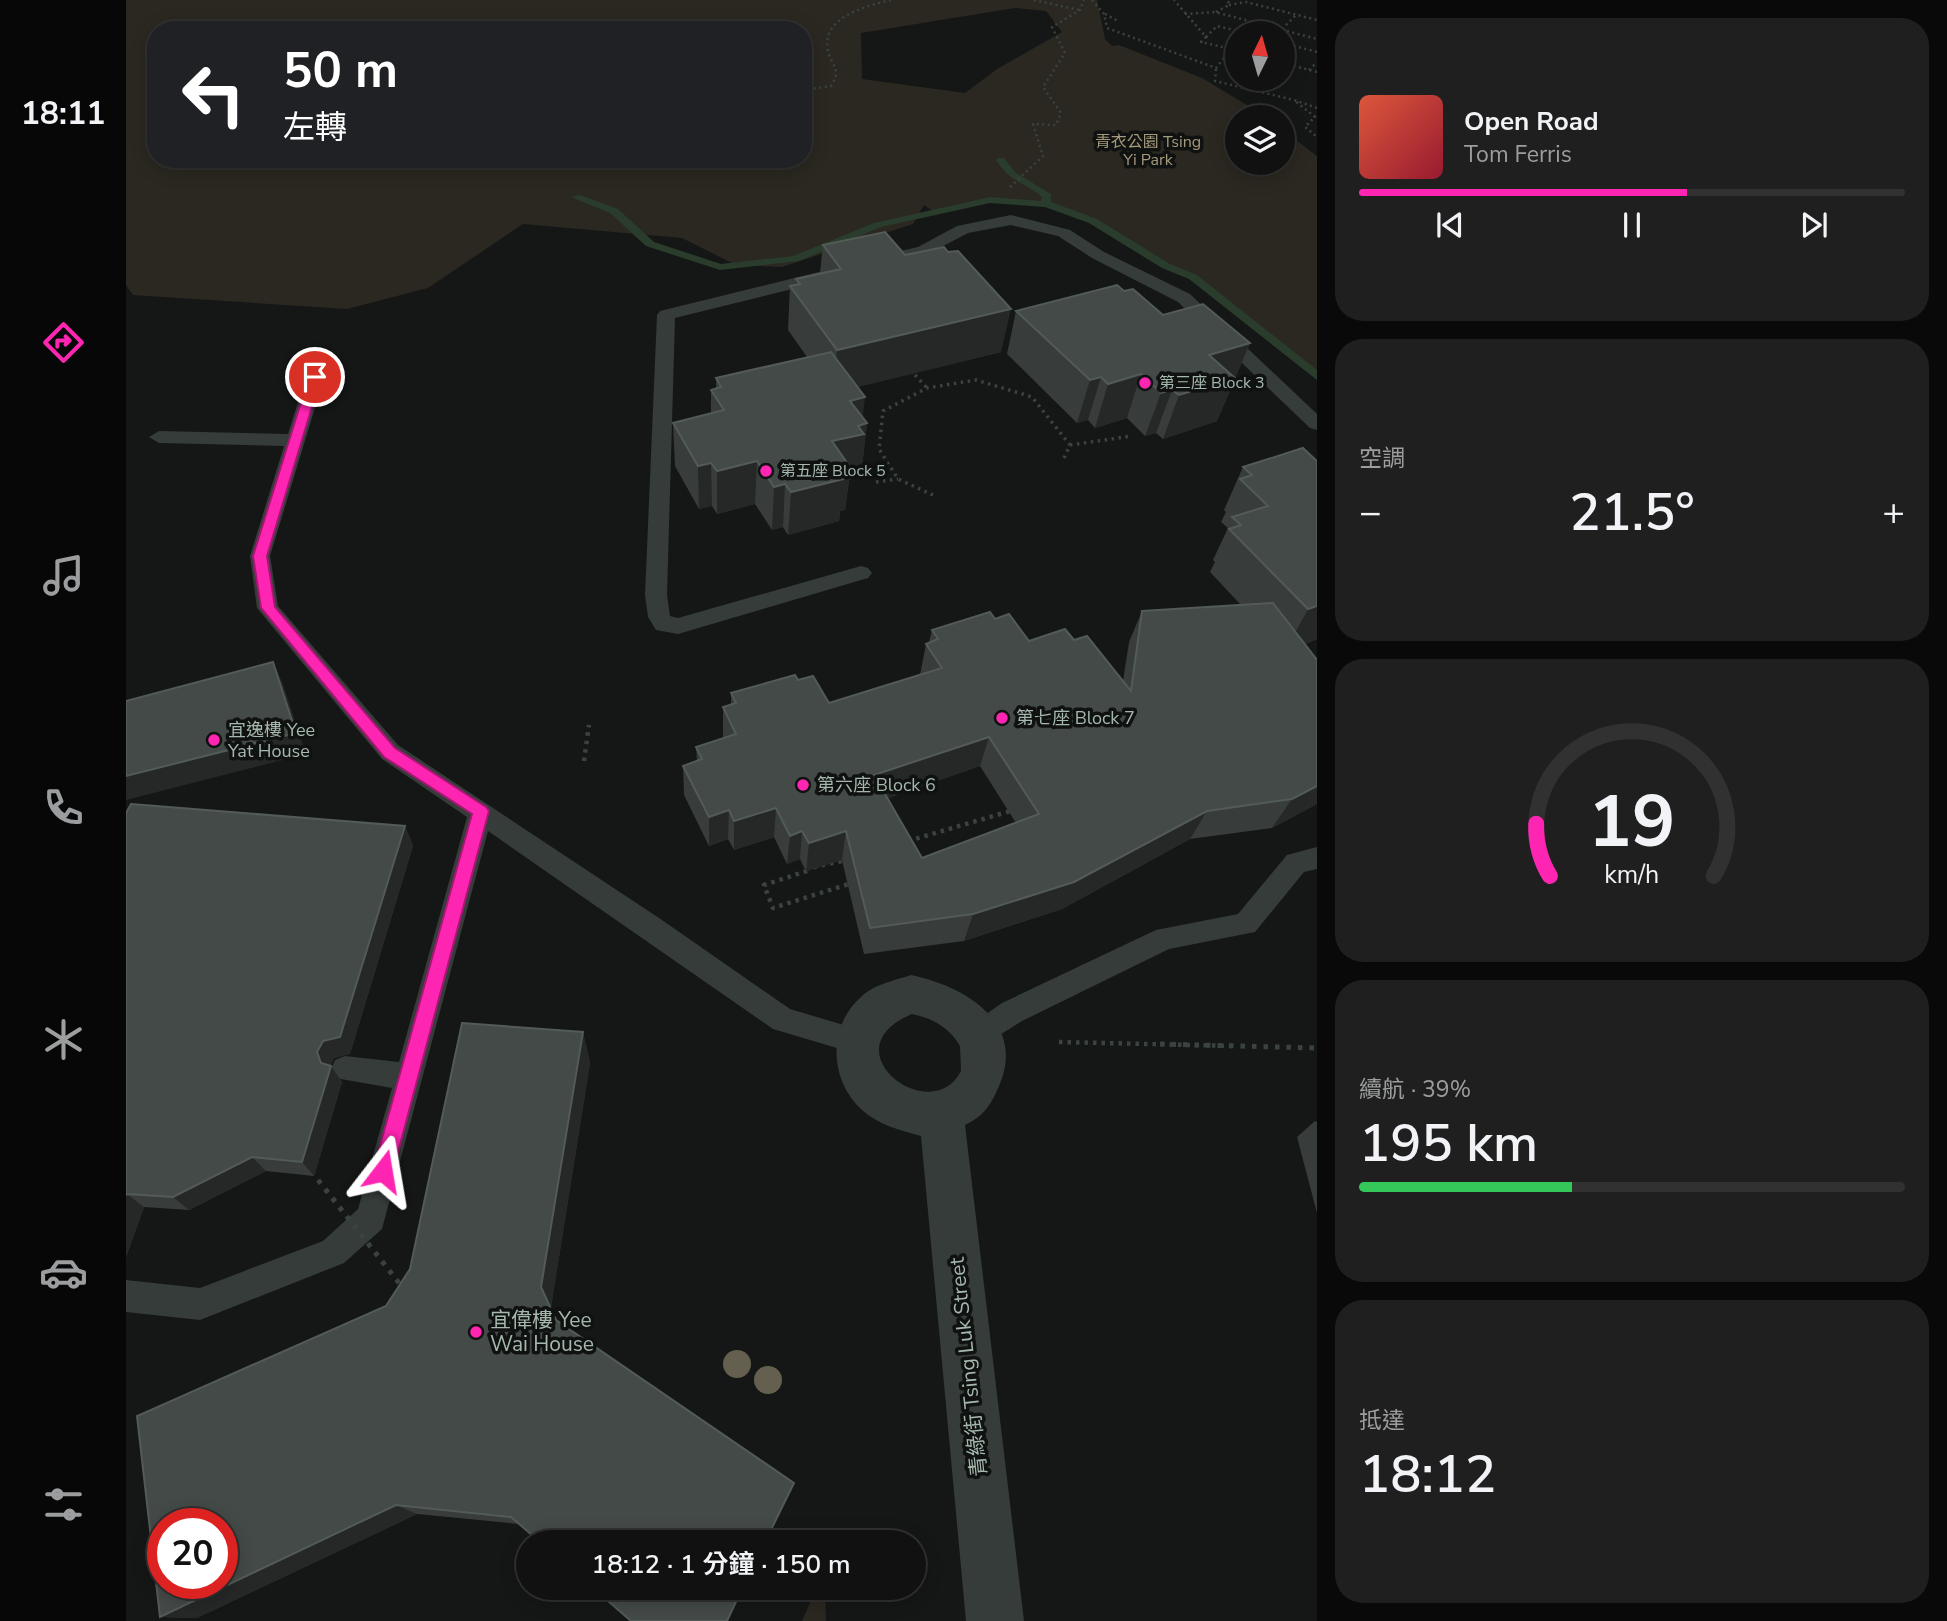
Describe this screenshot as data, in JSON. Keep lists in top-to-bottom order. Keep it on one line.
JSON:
{"streets":{"street":["青綠街 Tsing Luk Street"]},"parks":["青衣公園 Tsing Yi Park"],"places":["第三座 Block 3","第五座 Block 5","第七座 Block 7","宜逸樓 Yee Yat House","第六座 Block 6","宜偉樓 Yee Wai House"],"north":"top","page":{"tabs":"18:11","turn":["50 m","左轉"],"song":["Open Road","Tom Ferris"],"tile":["空調",["續航 · 39%","195 km"],["抵達","18:12"]],"heat":["−","21.5°","+"],"limit":"20","trip":"18:12 · 1 分鐘 · 150 m","gauge":["19","km/h"]}}
